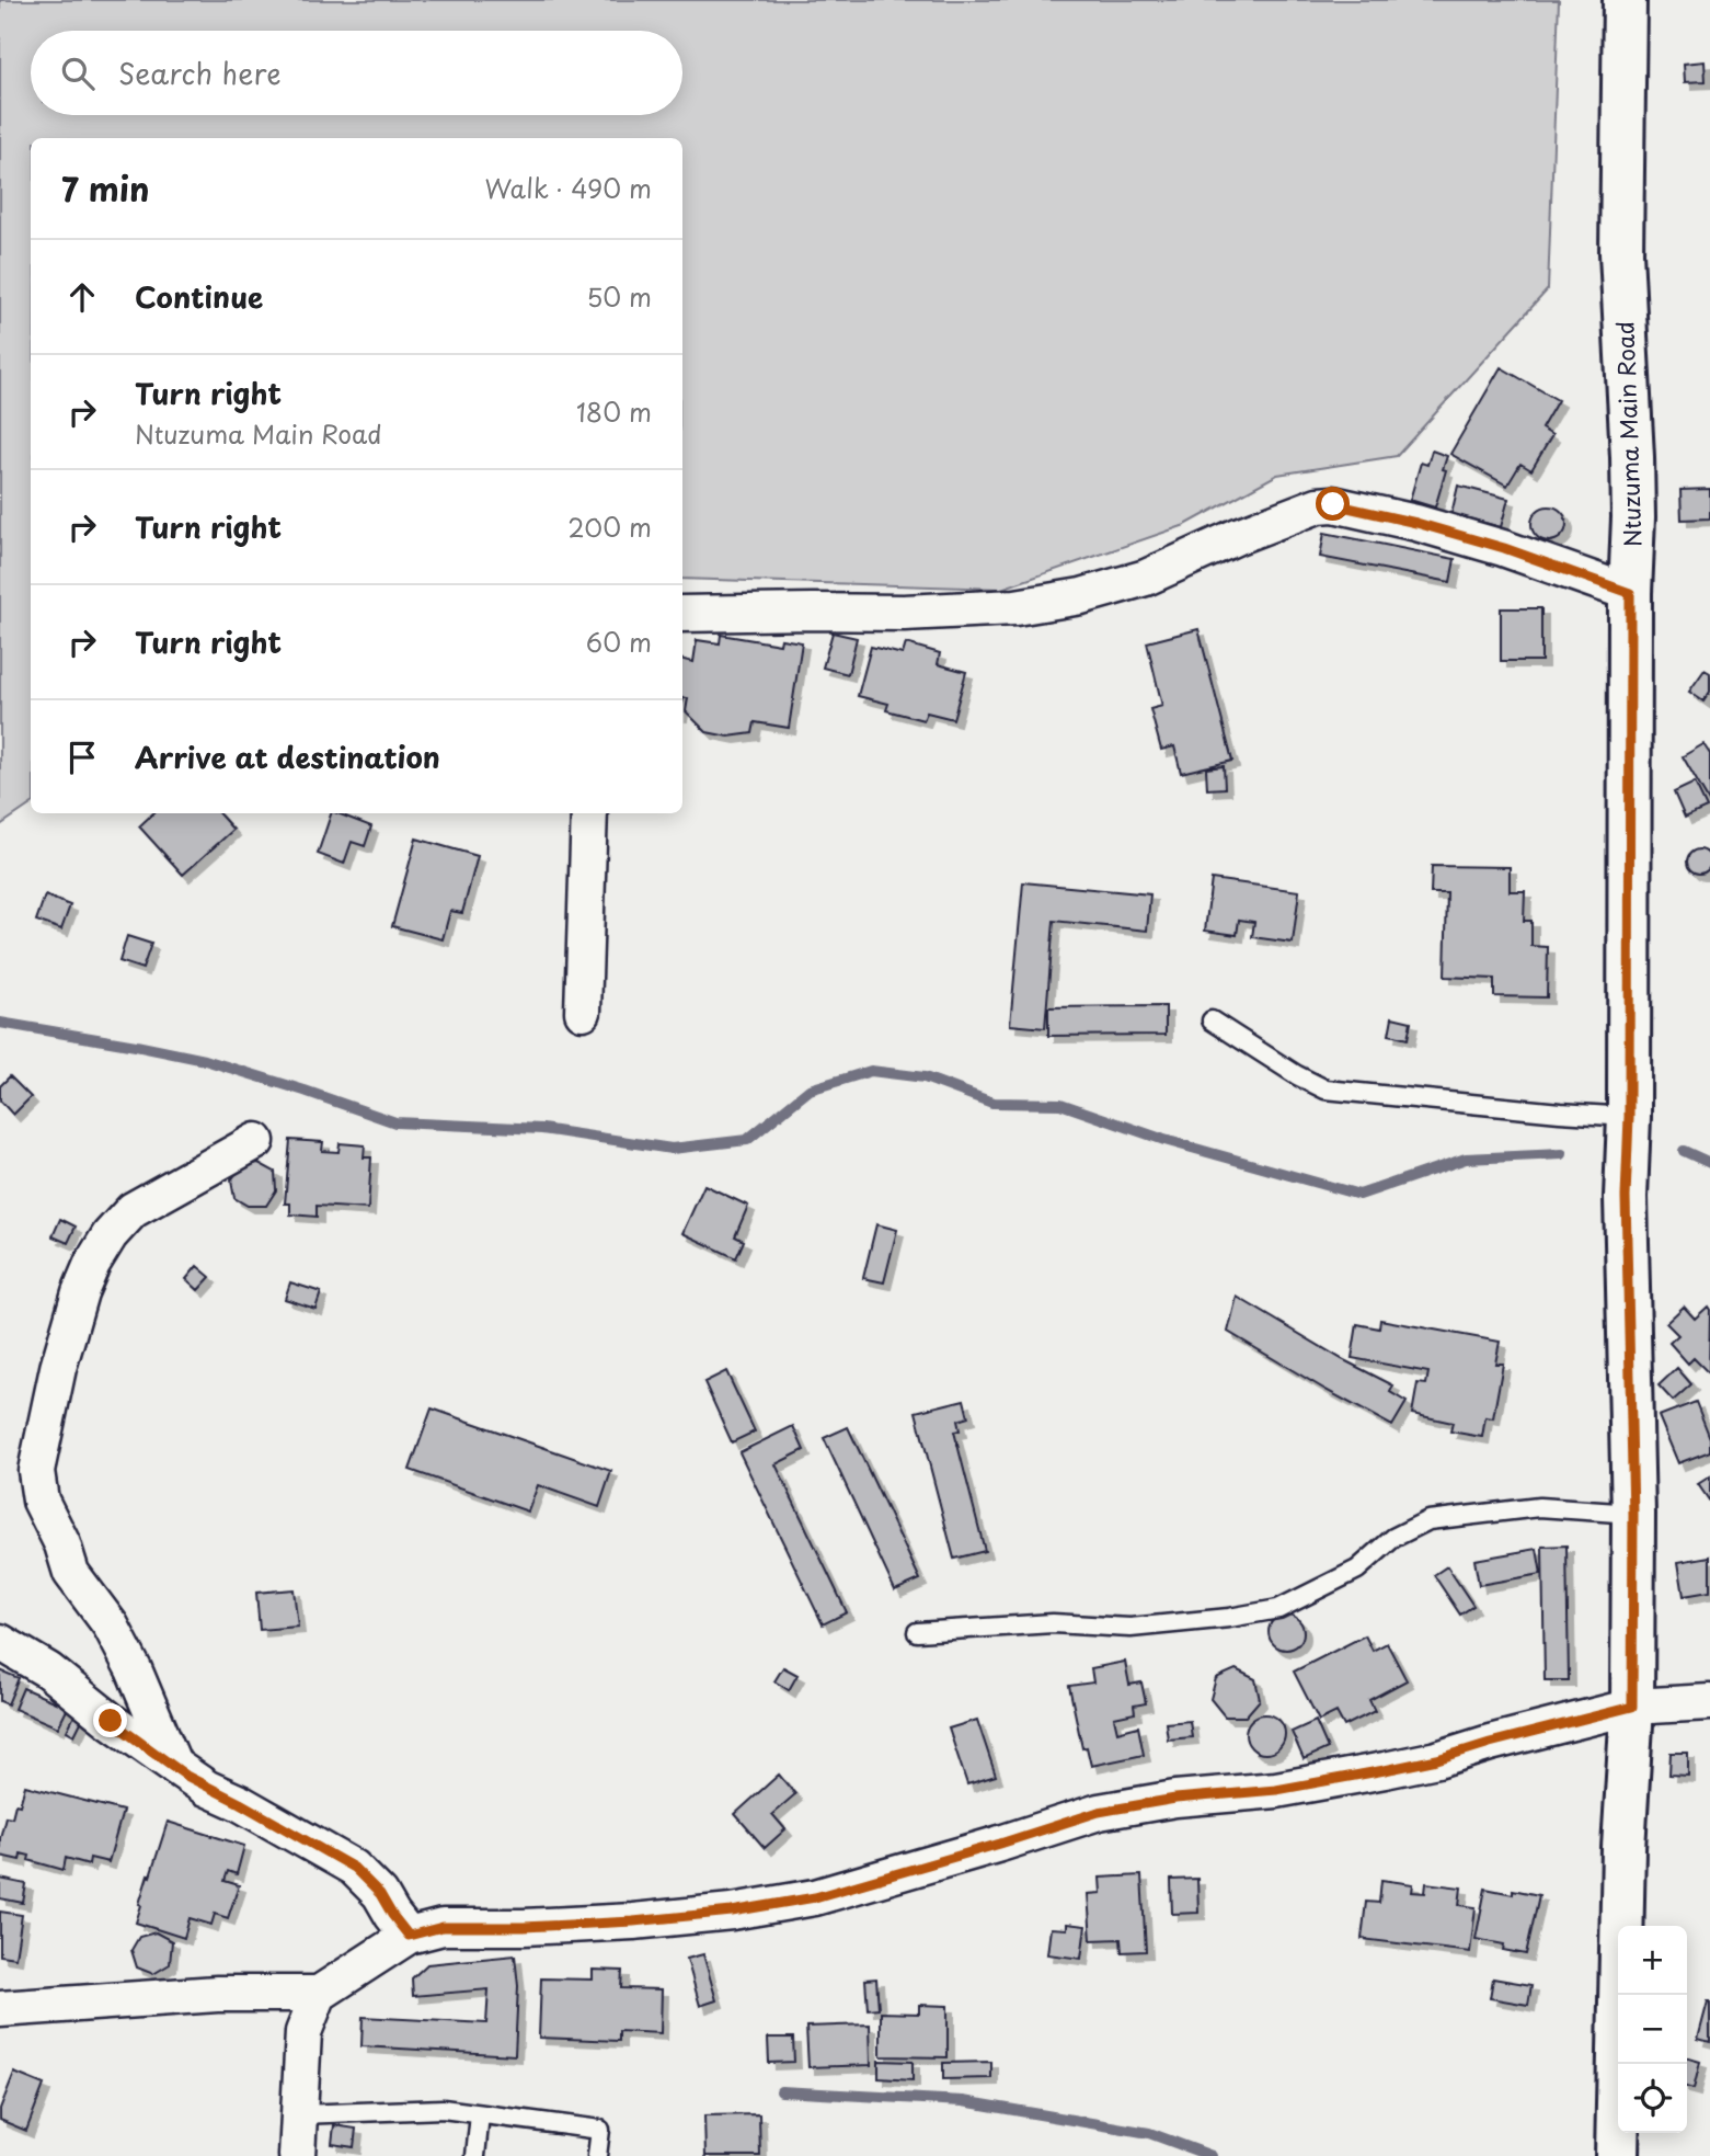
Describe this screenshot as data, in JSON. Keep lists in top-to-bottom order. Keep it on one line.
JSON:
{"streets":{"main road":["Ntuzuma Main Road"]},"page":{"search":"Search here","heading":["7 min","Walk · 490 m"],"list":[["Continue","50 m"],["Turn right","Ntuzuma Main Road","180 m"],["Turn right","200 m"],["Turn right","60 m"],"Arrive at destination"],"map_buttons":["+","−"]}}
